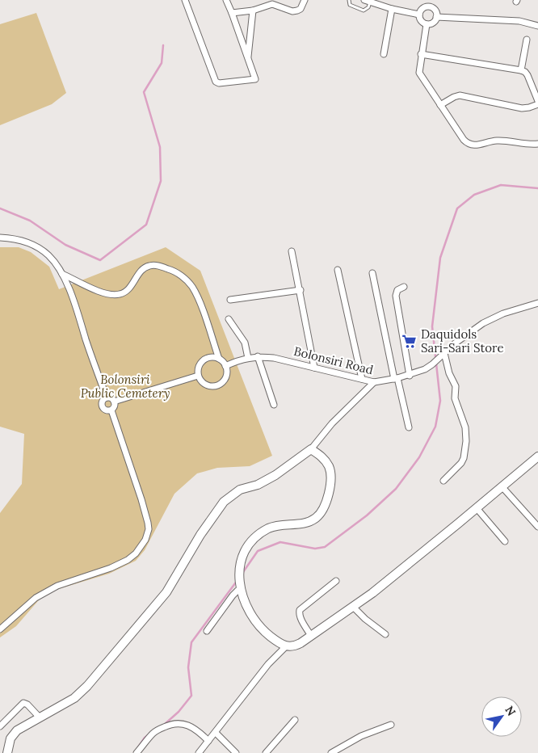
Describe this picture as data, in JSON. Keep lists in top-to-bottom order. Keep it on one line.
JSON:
{"streets":{"street":["Bolonsiri Road"]},"parks":["Bolonsiri Public Cemetery"],"places":{"supermarket":["Daquidols Sari-Sari Store"]},"north":"top right"}
